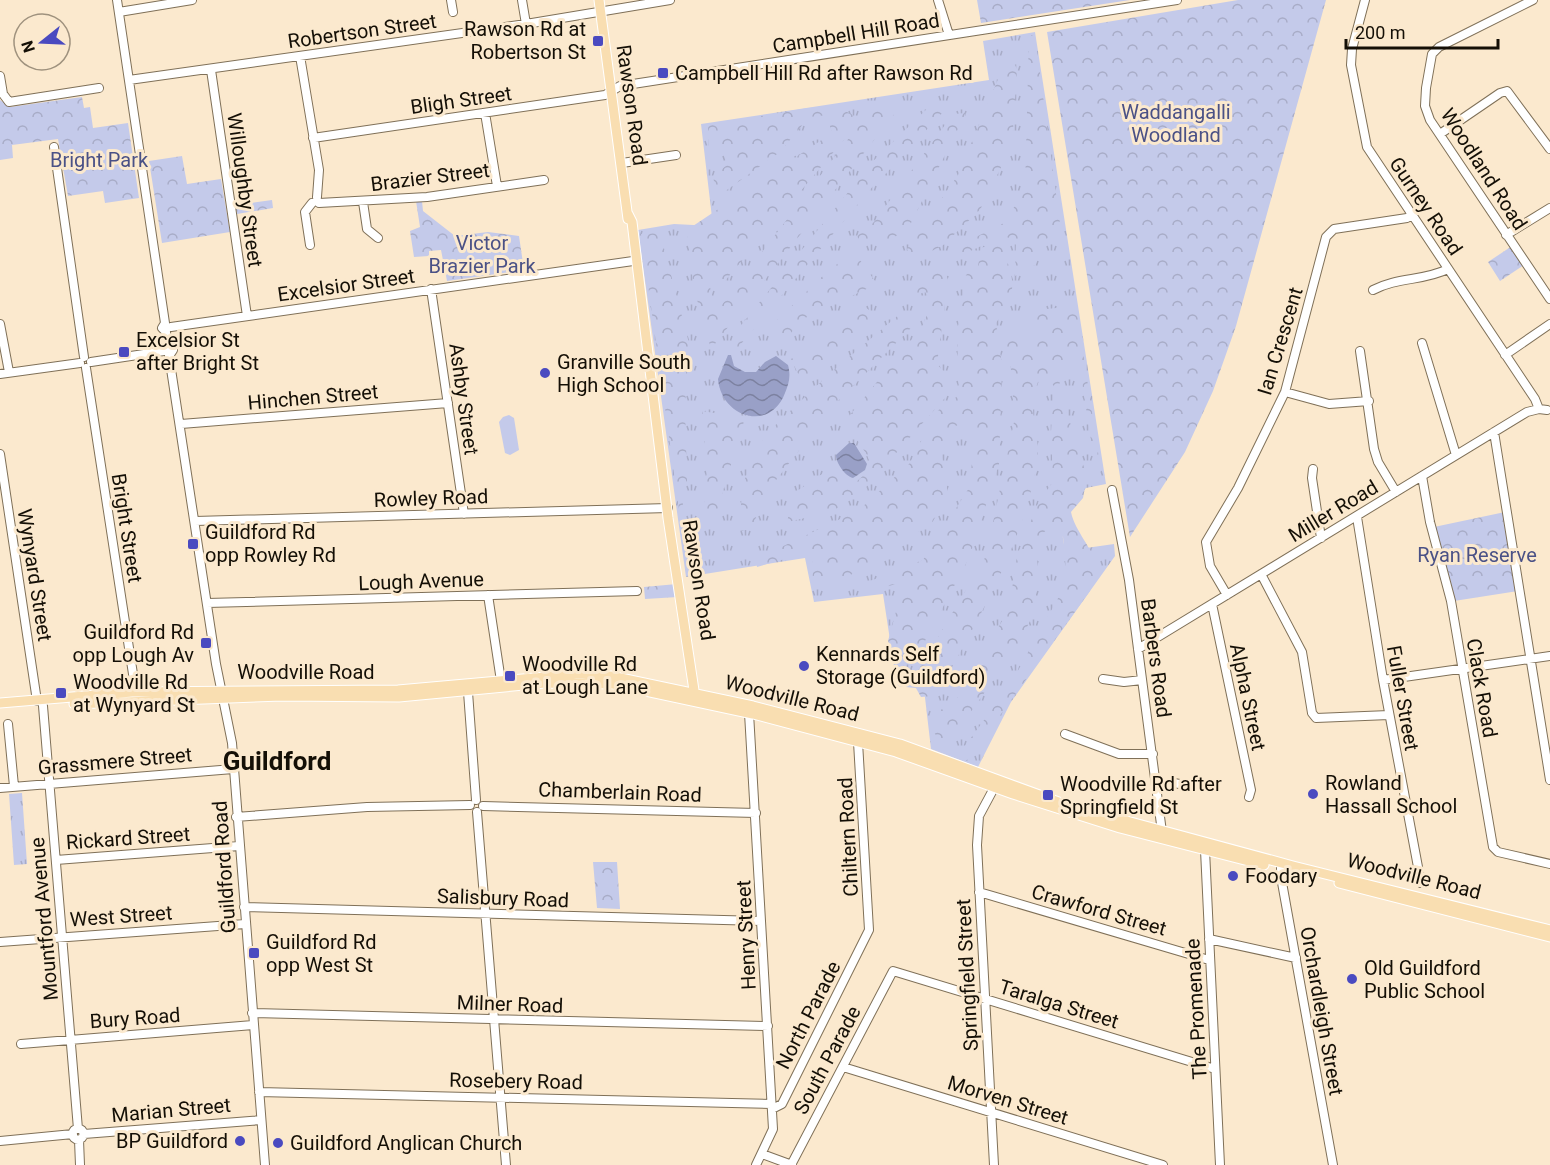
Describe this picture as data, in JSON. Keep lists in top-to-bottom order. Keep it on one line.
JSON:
{"streets":{"main road":["Rawson Road","Woodville Road"],"street":["Robertson Street","Campbell Hill Road","Bligh Street","Woodland Road","Brazier Street","Willoughby Street","Gurney Road","Excelsior Street","Ian Crescent","Hinchen Street","Ashby Street","Rowley Road","Miller Road","Bright Street","Wynyard Street","Lough Avenue","Barbers Road","Clack Road","Alpha Street","Fuller Street","Grassmere Street","Chamberlain Road","Chiltern Road","Rickard Street","Guildford Road","Salisbury Road","Crawford Street","West Street","Mountford Avenue","Henry Street","Springfield Street","Milner Road","Taralga Street","The Promenade","Orchardleigh Street","North Parade","Bury Road","South Parade","Rosebery Road","Morven Street","Marian Street"]},"crossings":[["Robertson Street","Rawson Road"],["Robertson Street","Willoughby Street"],["Robertson Street","Guildford Road"],["Campbell Hill Road","Bligh Street"],["Campbell Hill Road","Rawson Road"],["Bligh Street","Rawson Road"],["Rawson Road","Excelsior Street"],["Rawson Road","Rowley Road"],["Rawson Road","Woodville Road"],["Willoughby Street","Excelsior Street"],["Gurney Road","Ian Crescent"],["Gurney Road","Miller Road"],["Excelsior Street","Ashby Street"],["Excelsior Street","Guildford Road"],["Ian Crescent","Miller Road"],["Hinchen Street","Ashby Street"],["Hinchen Street","Guildford Road"],["Ashby Street","Rowley Road"],["Rowley Road","Guildford Road"],["Miller Road","Barbers Road"],["Miller Road","Clack Road"],["Miller Road","Alpha Street"],["Miller Road","Fuller Street"],["Bright Street","Woodville Road"],["Wynyard Street","Woodville Road"],["Wynyard Street","Mountford Avenue"],["Lough Avenue","Guildford Road"],["Barbers Road","Woodville Road"],["Woodville Road","Chiltern Road"],["Woodville Road","Guildford Road"],["Woodville Road","Mountford Avenue"],["Woodville Road","Henry Street"],["Woodville Road","Springfield Street"],["Woodville Road","The Promenade"],["Woodville Road","Orchardleigh Street"],["Grassmere Street","Guildford Road"],["Grassmere Street","Mountford Avenue"],["Chamberlain Road","Henry Street"],["Chiltern Road","North Parade"],["Rickard Street","Guildford Road"],["Rickard Street","Mountford Avenue"],["Guildford Road","Salisbury Road"],["Guildford Road","West Street"],["Guildford Road","Milner Road"],["Guildford Road","Bury Road"],["Guildford Road","Rosebery Road"],["Guildford Road","Marian Street"],["Salisbury Road","Henry Street"],["Crawford Street","Springfield Street"],["Crawford Street","The Promenade"],["West Street","Mountford Avenue"],["Mountford Avenue","Bury Road"],["Mountford Avenue","Marian Street"],["Henry Street","Milner Road"],["Henry Street","North Parade"],["Henry Street","Rosebery Road"],["Springfield Street","Taralga Street"],["Springfield Street","Morven Street"],["Taralga Street","The Promenade"],["Taralga Street","South Parade"],["North Parade","Rosebery Road"],["South Parade","Morven Street"]],"districts":["Guildford"],"parks":["Waddangalli Woodland","Bright Park","Victor Brazier Park","Ryan Reserve"],"places":{"transit":["Rawson Rd at Robertson St","Campbell Hill Rd after Rawson Rd","Excelsior St after Bright St","Guildford Rd opp Rowley Rd","Guildford Rd opp Lough Av","Woodville Rd at Lough Lane","Woodville Rd at Wynyard St","Woodville Rd after Springfield St","Guildford Rd opp West St"],"other":["Granville South High School","Kennards Self Storage (Guildford)","Rowland Hassall School","Foodary","Old Guildford Public School","BP Guildford","Guildford Anglican Church"]},"scale_bar":"200 m","north":"left"}
